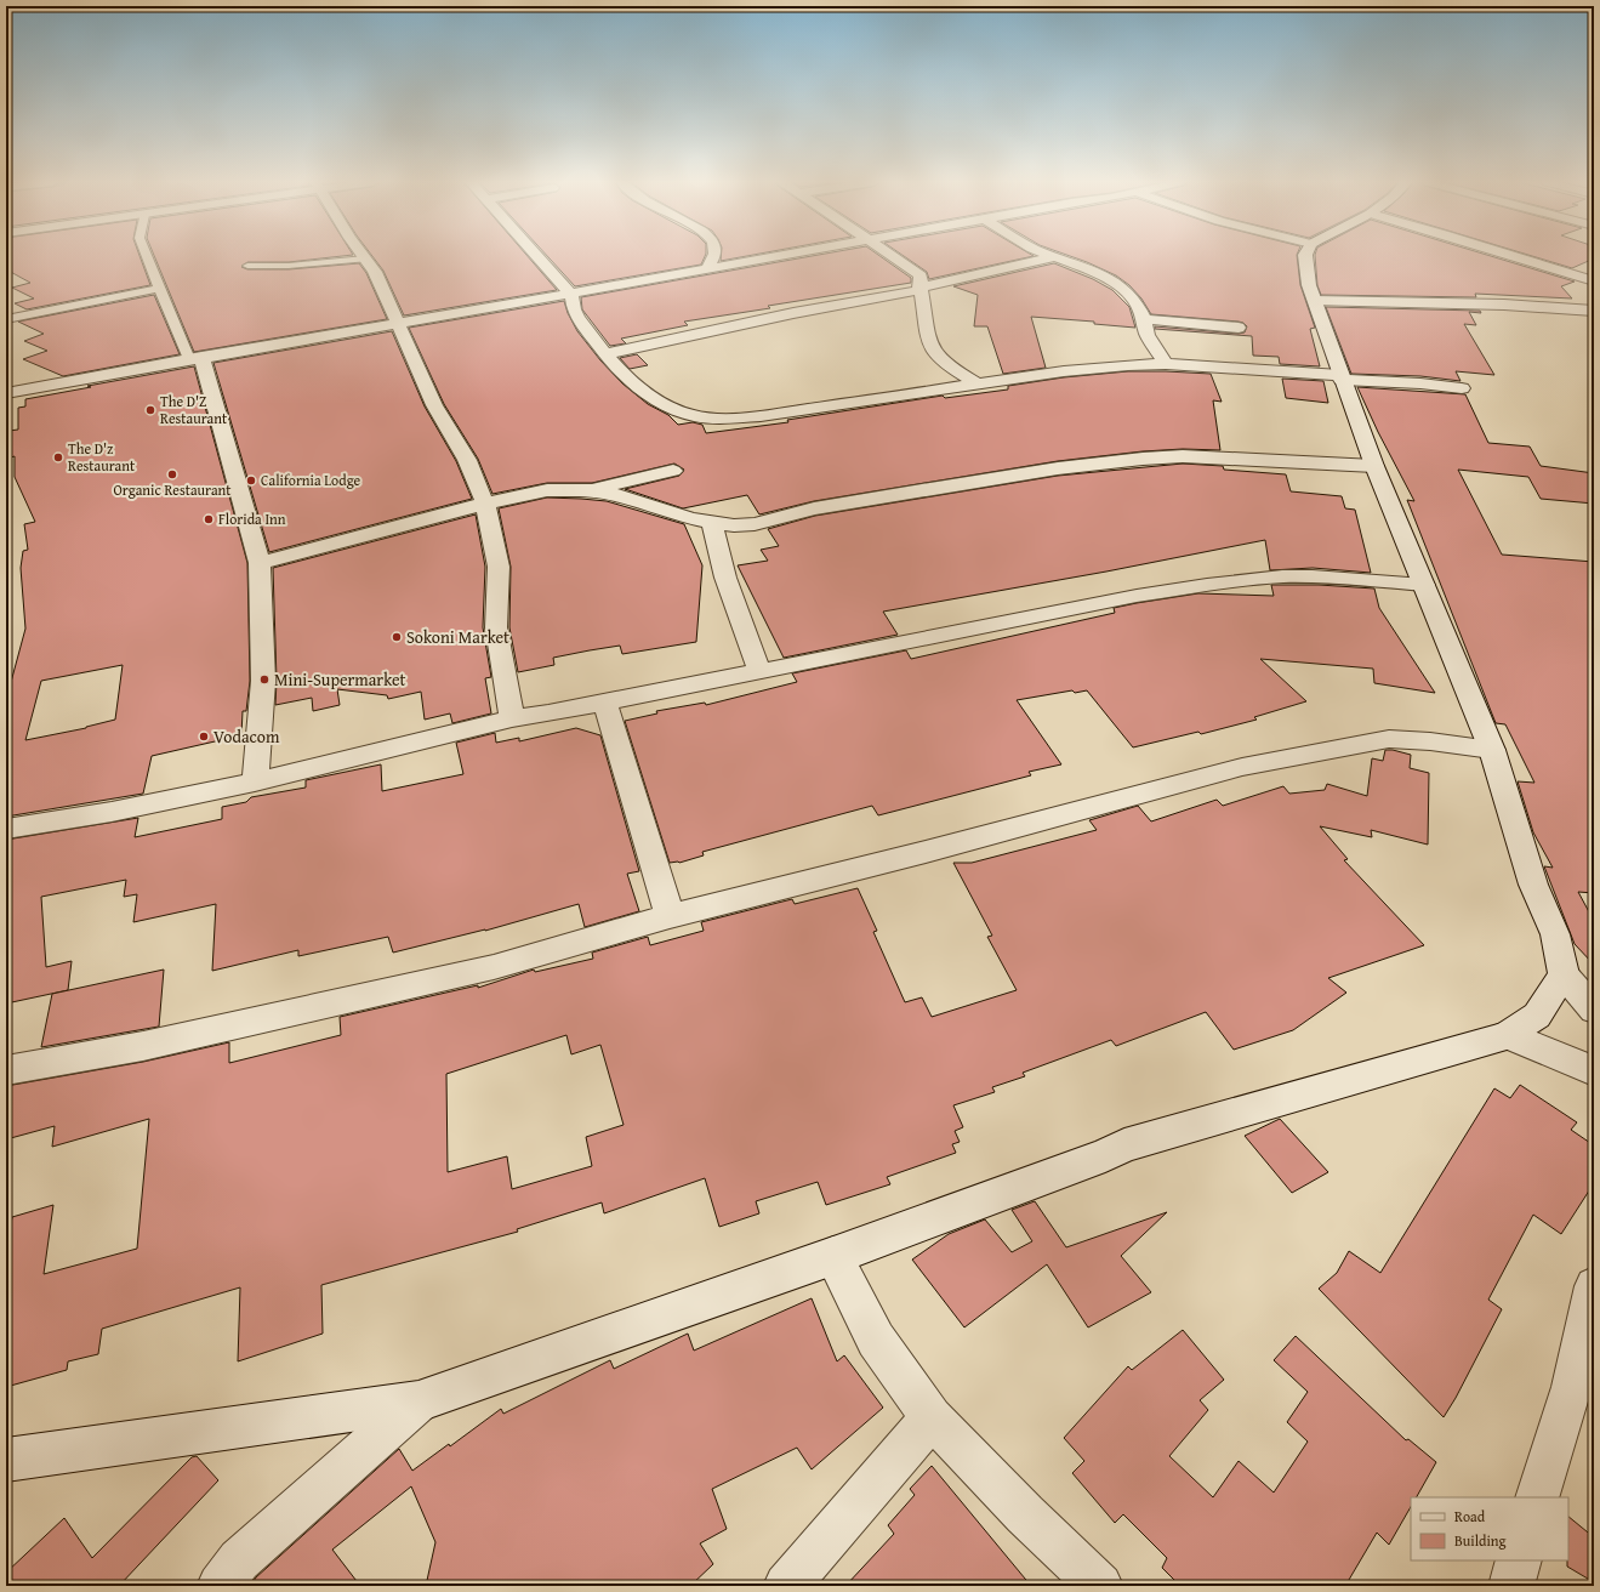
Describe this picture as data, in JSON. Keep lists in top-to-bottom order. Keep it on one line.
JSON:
{"places":["The D'Z Restaurant","The D'z Restaurant","Organic Restaurant","California Lodge","Florida Inn","Sokoni Market","Mini-Supermarket","Vodacom"],"legend":["Road","Building"]}
